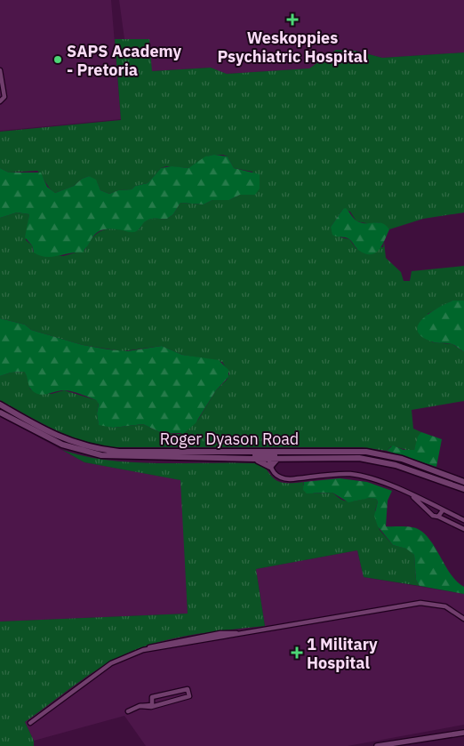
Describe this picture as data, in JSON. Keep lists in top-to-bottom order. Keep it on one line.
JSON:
{"streets":{"main road":["Roger Dyason Road"]},"places":{"health":["Weskoppies Psychiatric Hospital","1 Military Hospital"],"other":["SAPS Academy - Pretoria"]}}
